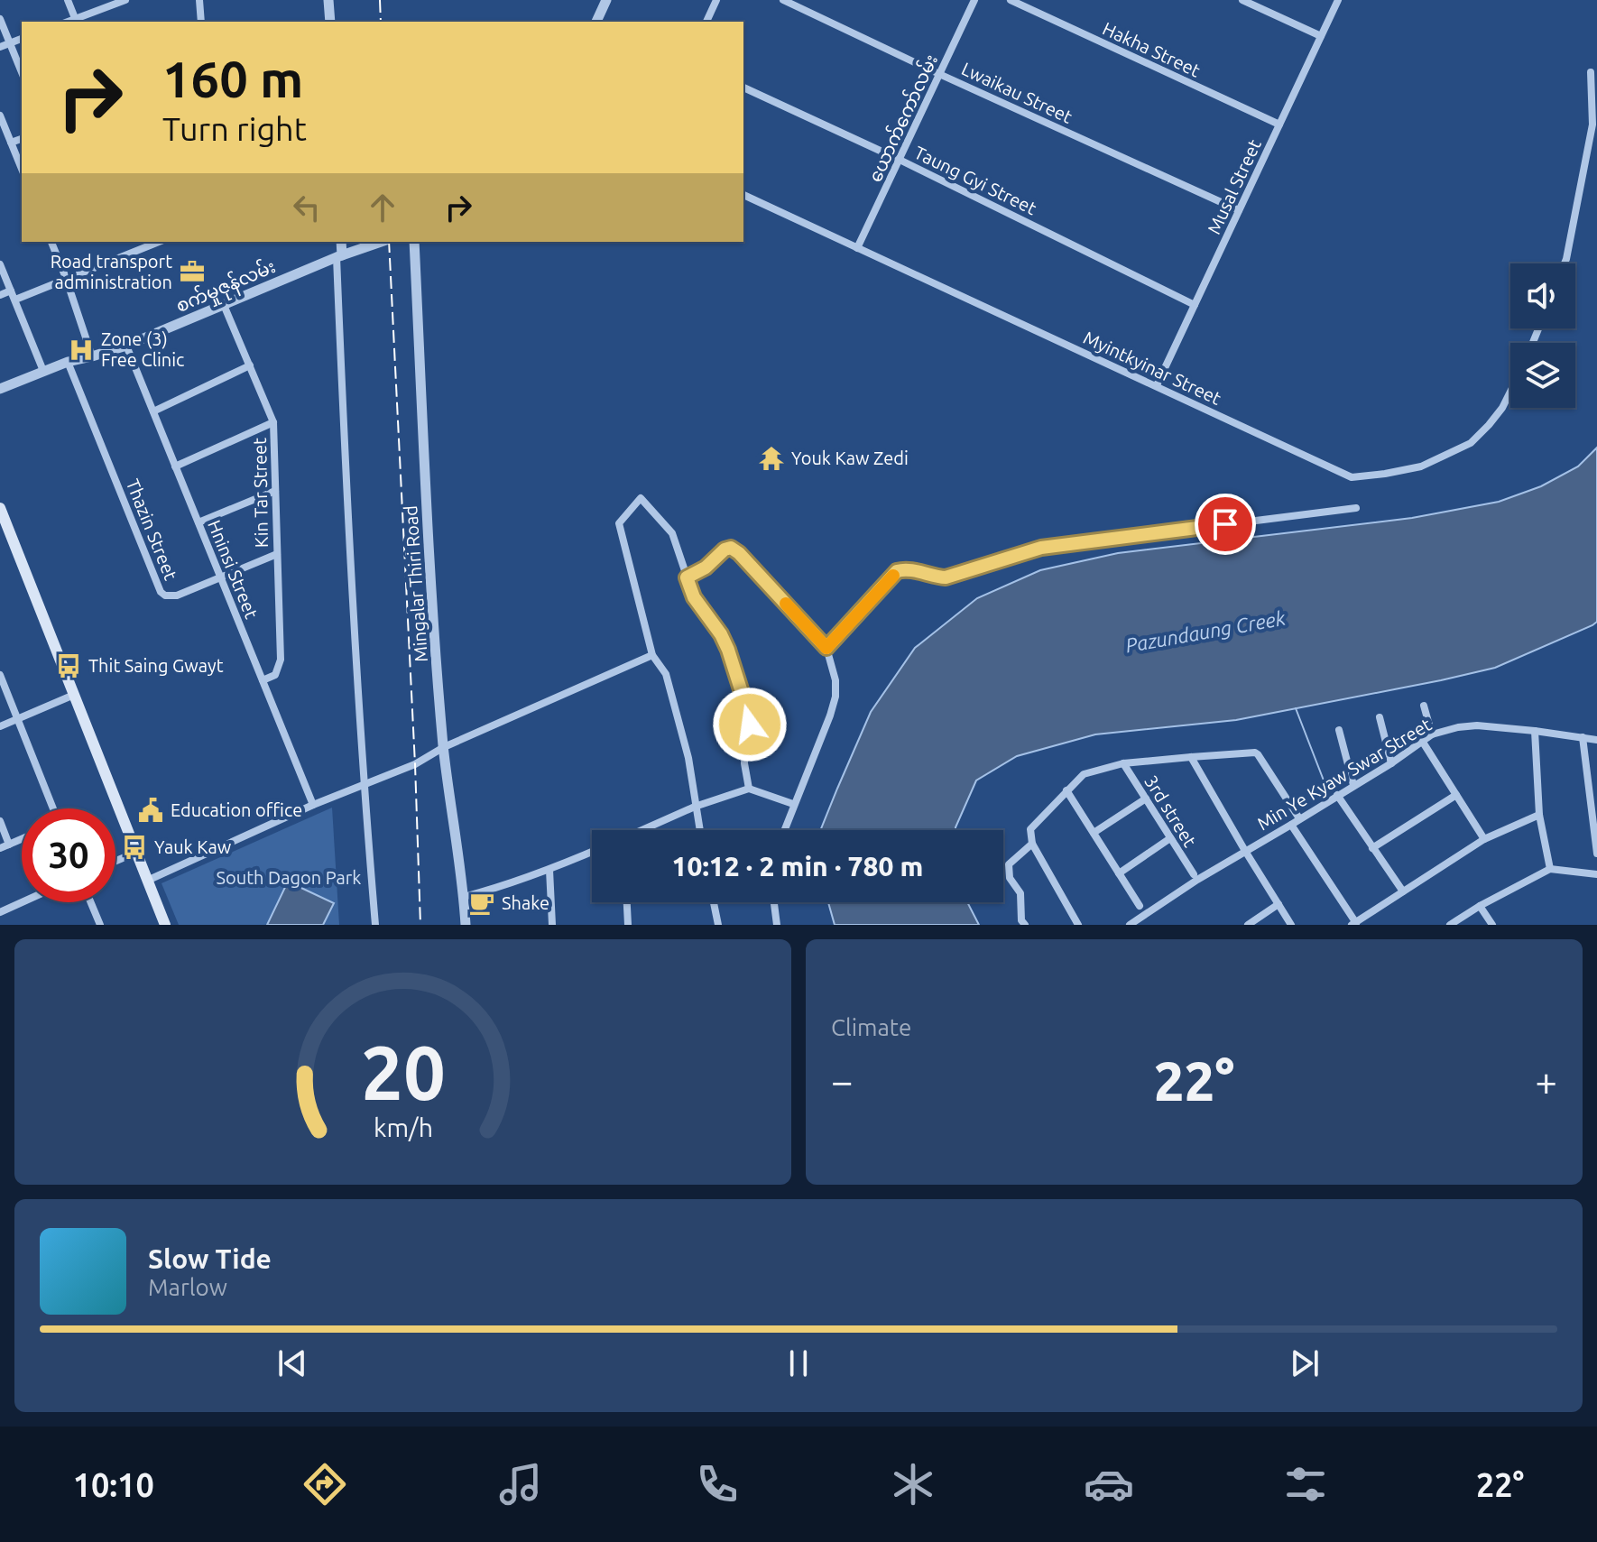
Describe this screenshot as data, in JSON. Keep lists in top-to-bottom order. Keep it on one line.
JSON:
{"streets":{"street":["Hakha Street","Lwaikau Street","ယောက်ကော်လမ်း","Taung Gyi Street","Musal Street","စက်မှုဇုန်လမ်း","Myintkyinar Street","Kin Tar Street","Thazin Street","Hninsi Street","Mingalar Thiri Road","Min Ye Kyaw Swar Street","3rd street"]},"crossings":[["Hakha Street","Musal Street"],["Lwaikau Street","ယောက်ကော်လမ်း"],["Lwaikau Street","Musal Street"],["ယောက်ကော်လမ်း","Taung Gyi Street"],["ယောက်ကော်လမ်း","Myintkyinar Street"],["Taung Gyi Street","Musal Street"],["Musal Street","Myintkyinar Street"],["စက်မှုဇုန်လမ်း","Kin Tar Street"],["စက်မှုဇုန်လမ်း","Thazin Street"],["စက်မှုဇုန်လမ်း","Hninsi Street"],["Kin Tar Street","Thazin Street"],["Kin Tar Street","Hninsi Street"],["Thazin Street","Hninsi Street"]],"water":["Pazundaung Creek"],"parks":["South Dagon Park"],"places":{"office":["Road transport administration"],"hospital":["Zone (3) Free Clinic"],"temple":["Youk Kaw Zedi"],"bus stop":["Thit Saing Gwayt","Yauk Kaw"],"public building":["Education office"],"cafe":["Shake"]},"page":{"turn":["160 m","Turn right"],"limit":"30","trip":"10:12 · 2 min · 780 m","tile":"Climate","heat":["−","22°","+"],"song":["Slow Tide","Marlow"],"tabs":["10:10","22°"],"gauge":["20","km/h"]}}
